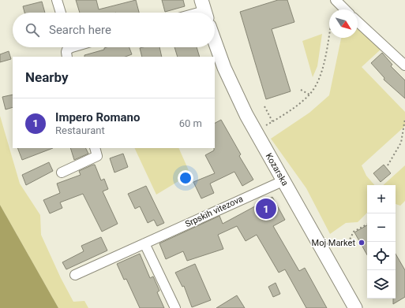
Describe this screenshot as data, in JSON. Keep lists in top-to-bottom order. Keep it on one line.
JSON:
{"streets":{"main road":["Kozarska"],"street":["Srpskih vitezova"]},"crossings":[["Kozarska","Srpskih vitezova"]],"places":["Moj Market"],"north":"bottom right","page":{"search":"Search here","heading":"Nearby","list":[{"mark":"1","name":"Impero Romano","note":"Restaurant","value":"60 m"}],"map_buttons":["+","−"],"pins":"1"}}
